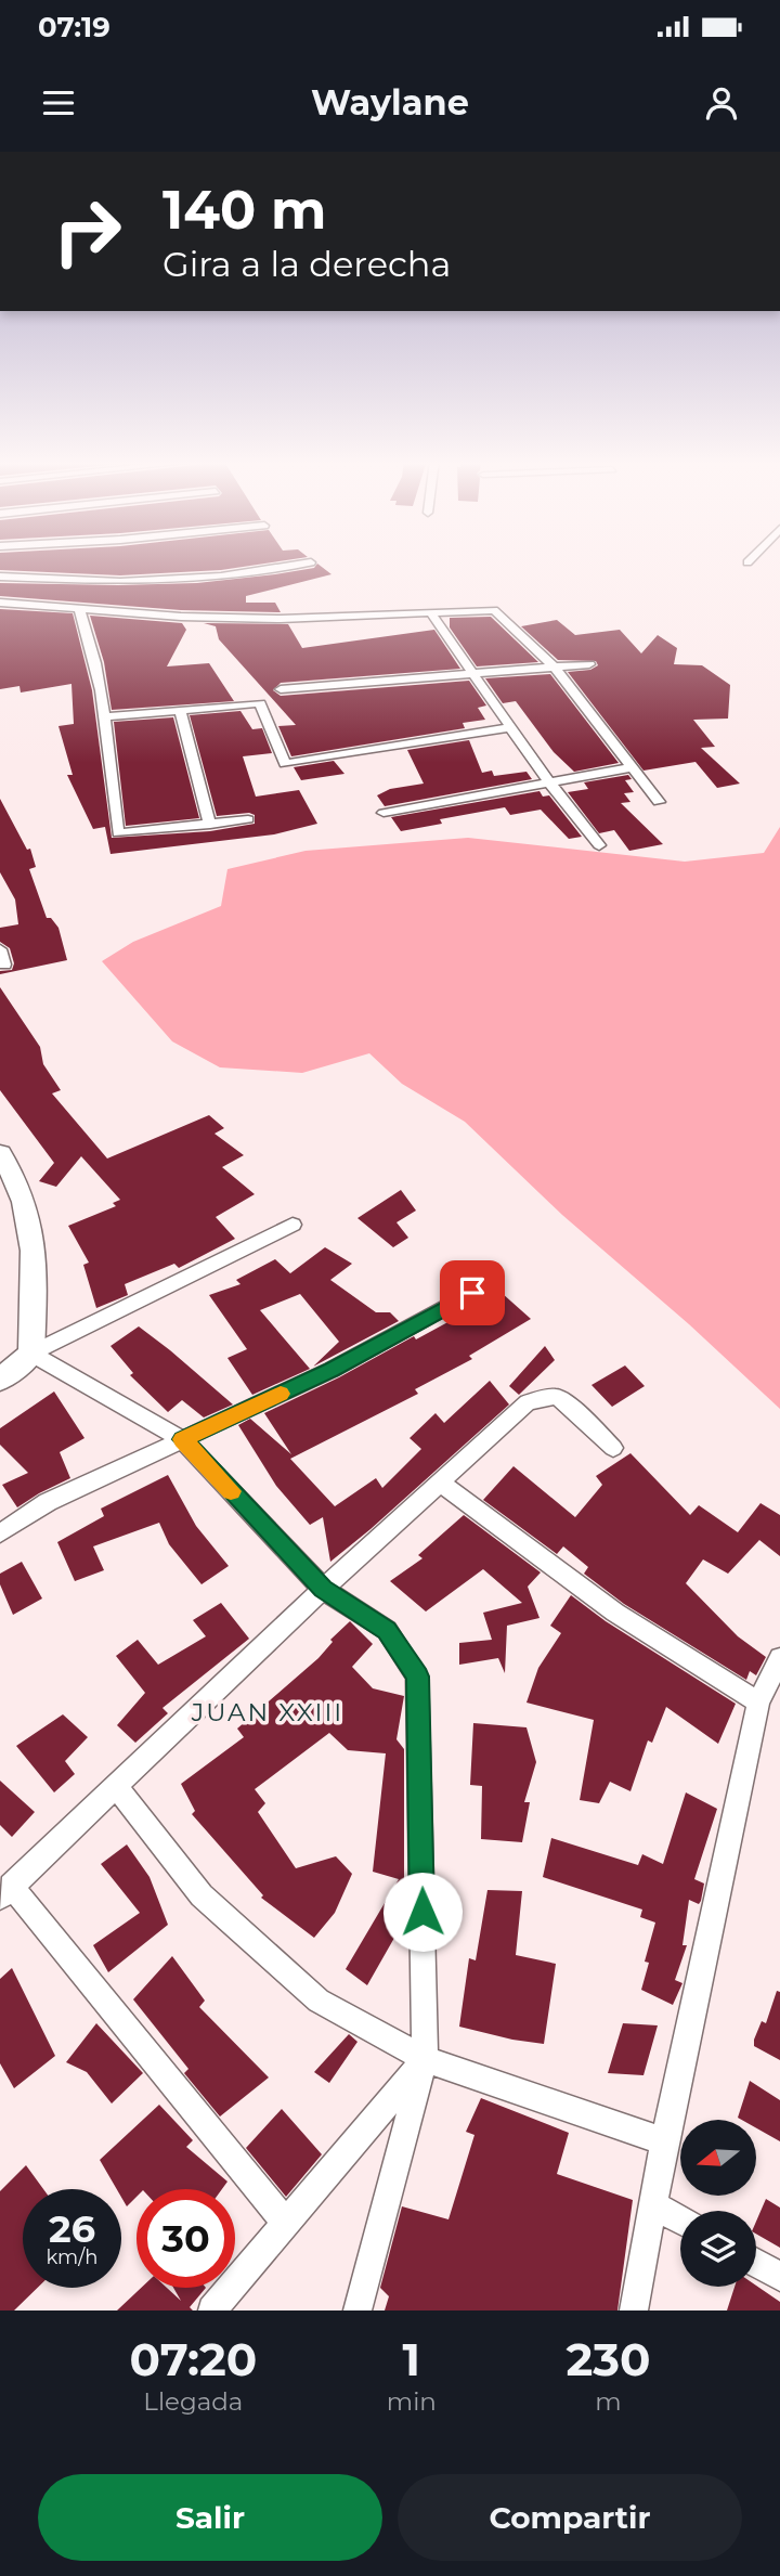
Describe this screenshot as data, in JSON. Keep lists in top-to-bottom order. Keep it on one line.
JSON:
{"districts":["JUAN XXIII"],"north":"left","page":{"status":"07:19","header":"Waylane","turn":["140 m","Gira a la derecha"],"speed":"26 km/h","limit":"30","eta":["07:20","Llegada","1","min","230","m"],"buttons":["Salir","Compartir"]}}
